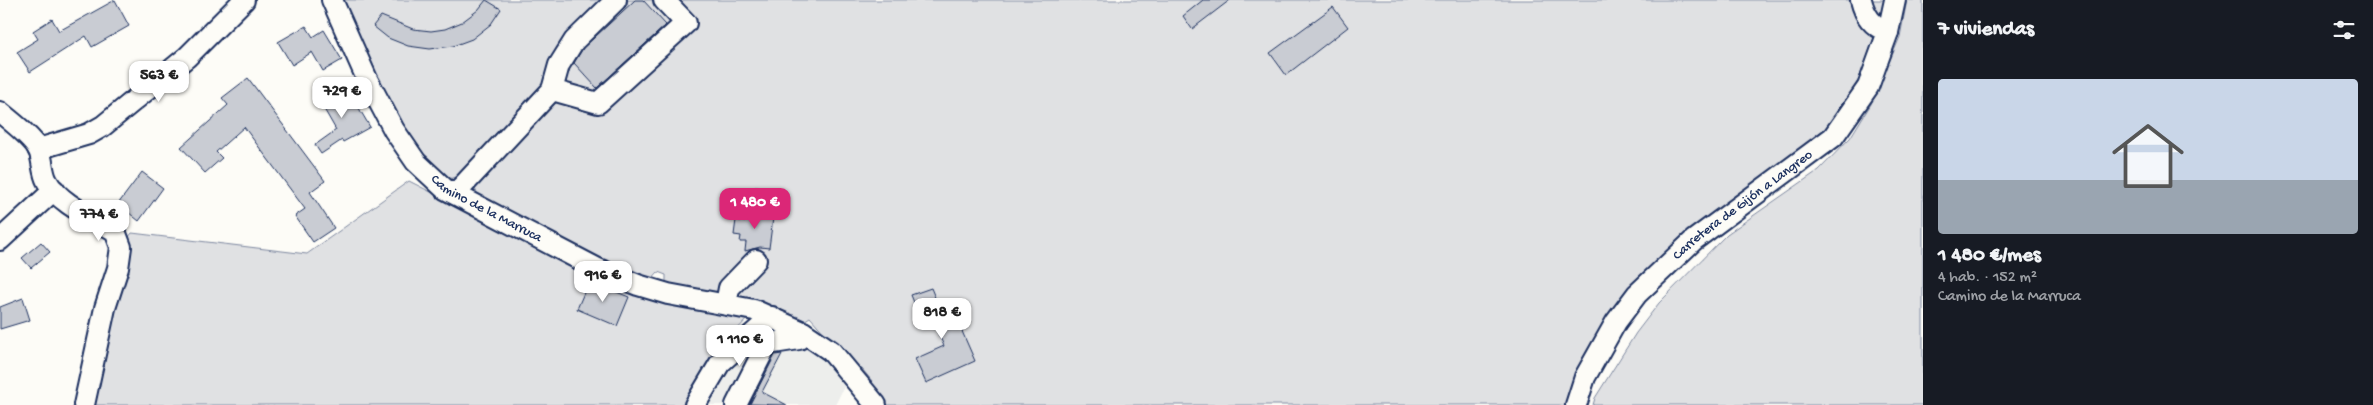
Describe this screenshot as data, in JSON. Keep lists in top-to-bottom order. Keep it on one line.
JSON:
{"streets":{"street":["Carretera de Gijón a Langreo","Camino de la Marruca"]},"page":{"heading":"7 viviendas","list":[{"name":"1 480 €/mes","note":"4 hab. · 152 m² · Camino de la Marruca"}],"price":["563 €","729 €","1 480 €","774 €","916 €","818 €","1 110 €"]}}
